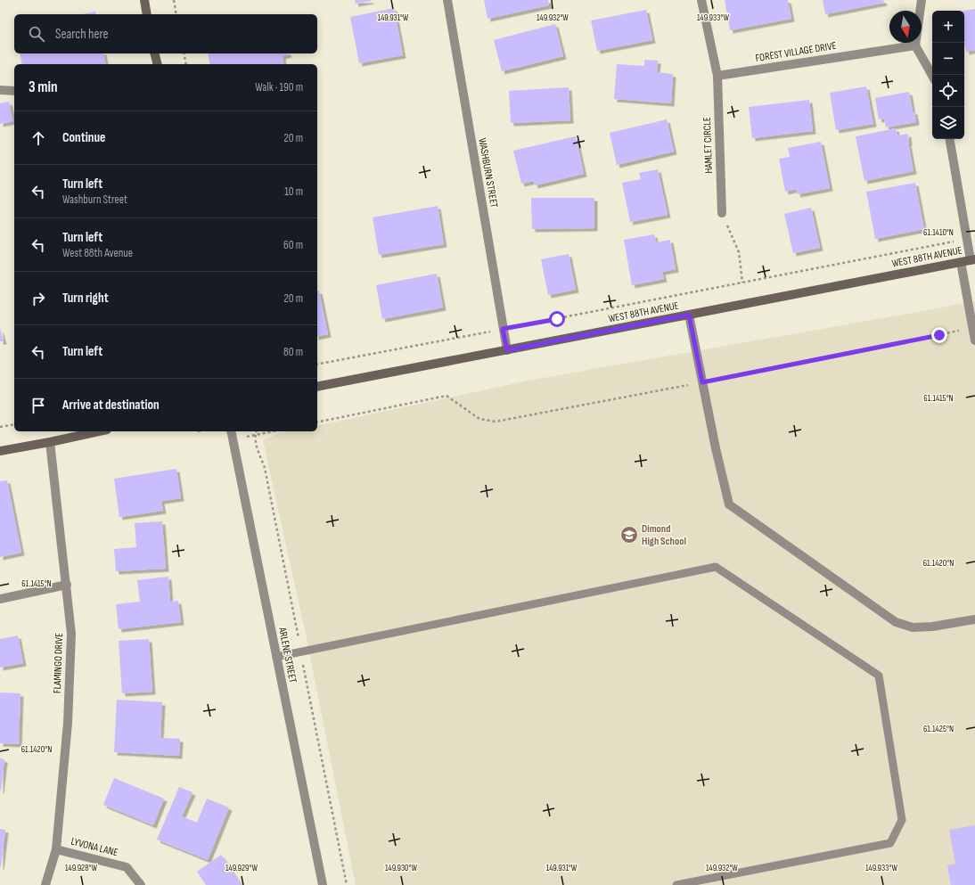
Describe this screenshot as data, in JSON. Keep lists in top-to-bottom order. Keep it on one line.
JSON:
{"streets":{"street":["FOREST VILLAGE DRIVE","HAMLET CIRCLE","WASHBURN STREET","WEST 88TH AVENUE","ARLENE STREET","FLAMINGO DRIVE","LYVONA LANE"]},"crossings":[["FOREST VILLAGE DRIVE","HAMLET CIRCLE"],["WASHBURN STREET","WEST 88TH AVENUE"],["FLAMINGO DRIVE","LYVONA LANE"]],"places":{"school or university":["Dimond High School"]},"north":"bottom","page":{"map_buttons":["+","−"],"search":"Search here","heading":["3 min","Walk · 190 m"],"list":[["Continue","20 m"],["Turn left","Washburn Street","10 m"],["Turn left","West 88th Avenue","60 m"],["Turn right","20 m"],["Turn left","80 m"],"Arrive at destination"]},"coordinates":["149.931°W","149.932°W","149.933°W","61.1410°N","61.1415°N","61.1420°N","61.1425°N","149.928°W","149.929°W","149.930°W"]}
